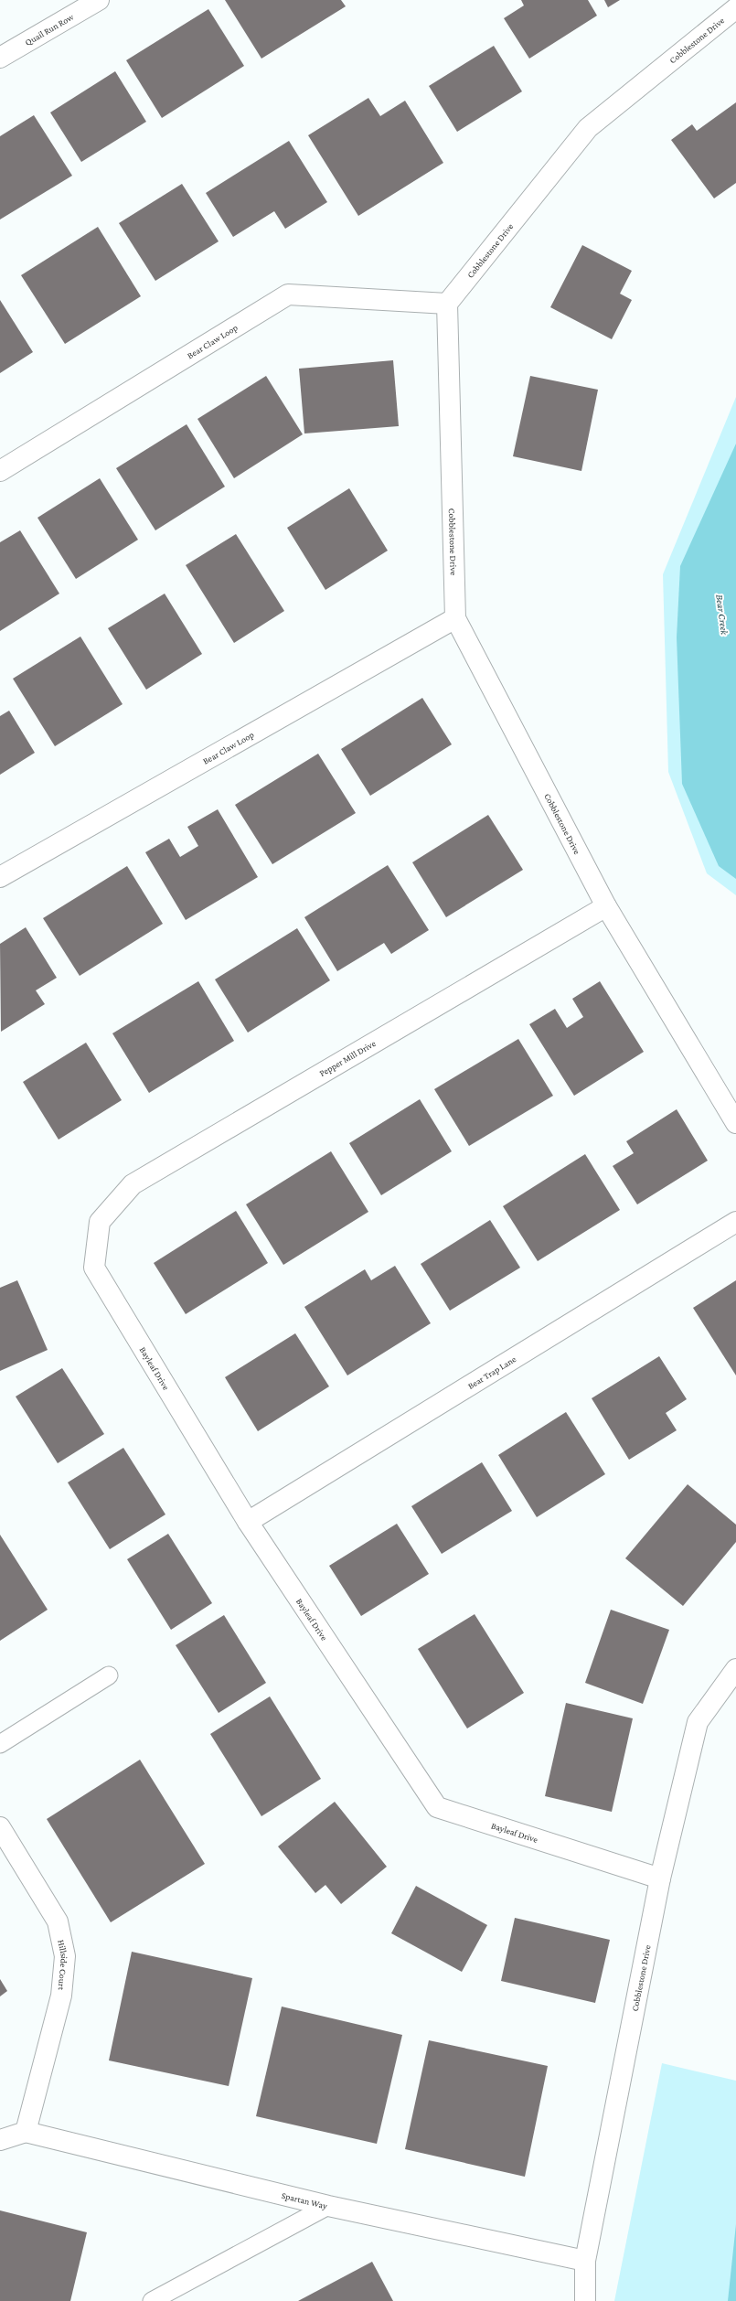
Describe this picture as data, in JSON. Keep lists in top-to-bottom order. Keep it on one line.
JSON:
{"streets":{"street":["Quail Run Row","Cobblestone Drive","Bear Claw Loop","Pepper Mill Drive","Bayleaf Drive","Bear Trap Lane","Hillside Court","Spartan Way"]},"crossings":[["Cobblestone Drive","Bear Claw Loop"],["Cobblestone Drive","Pepper Mill Drive"],["Cobblestone Drive","Bayleaf Drive"],["Cobblestone Drive","Spartan Way"],["Pepper Mill Drive","Bayleaf Drive"],["Bayleaf Drive","Bear Trap Lane"],["Hillside Court","Spartan Way"]],"water":["Bear Creek"]}
